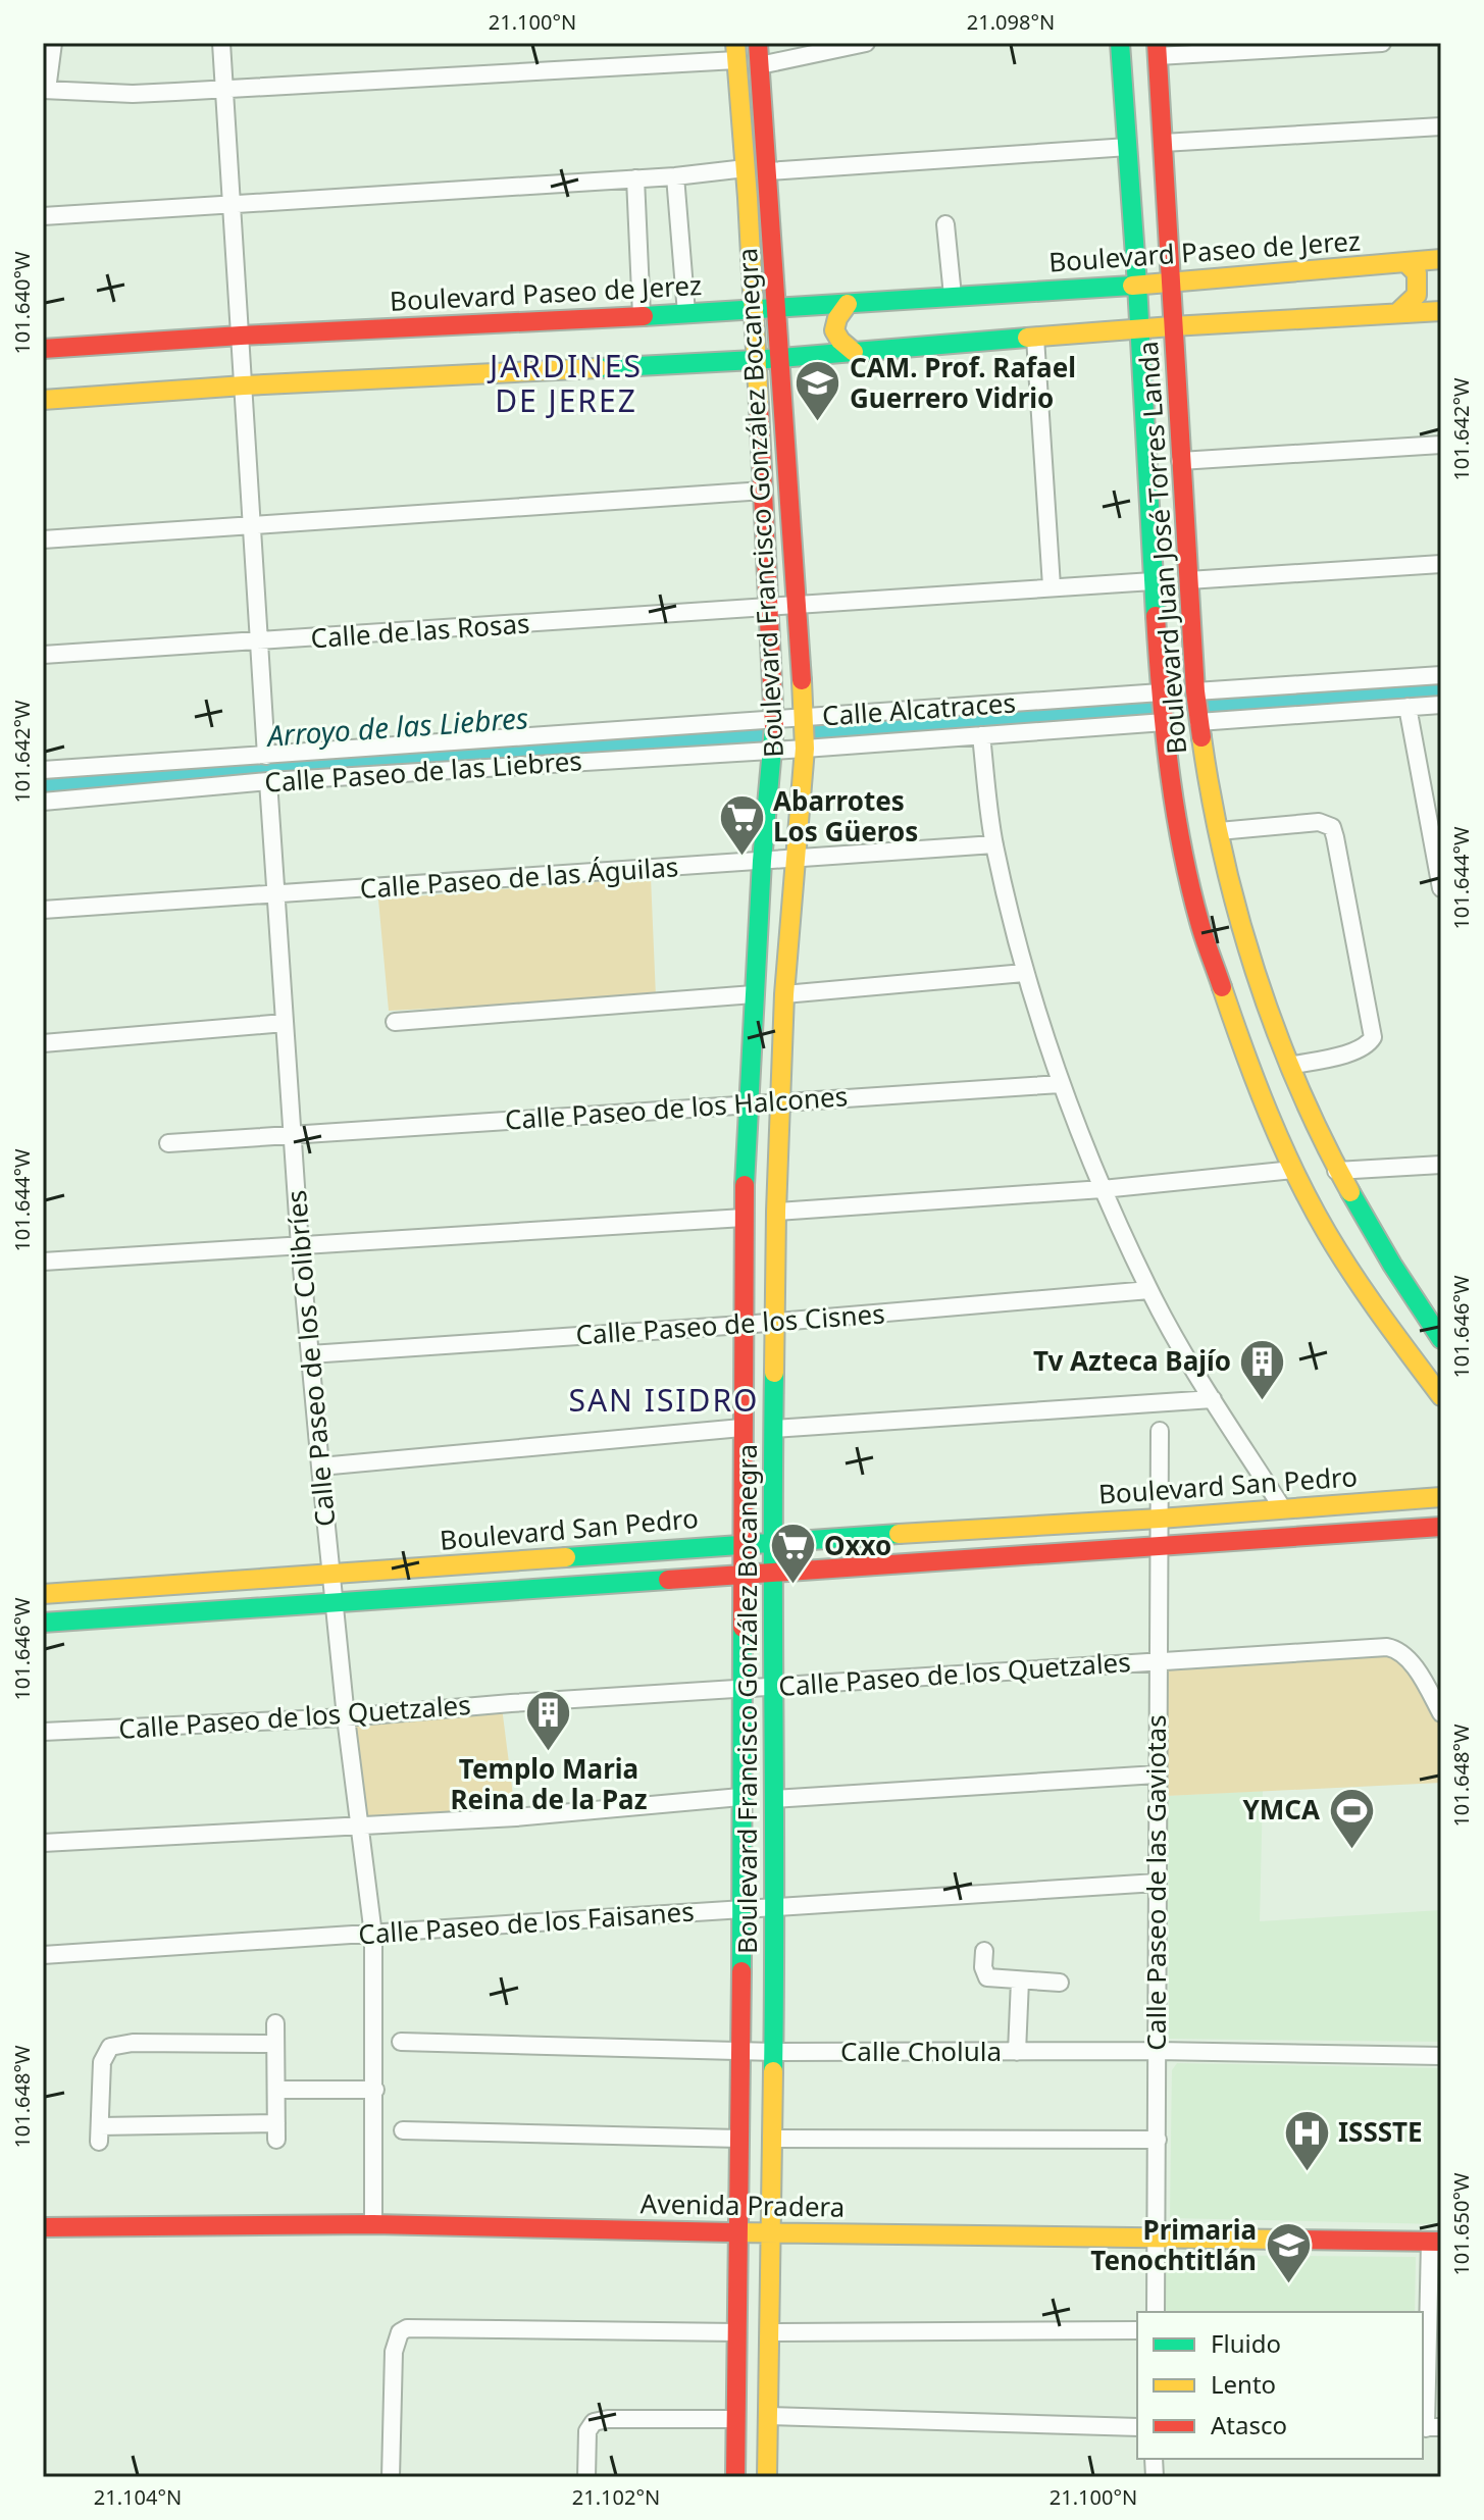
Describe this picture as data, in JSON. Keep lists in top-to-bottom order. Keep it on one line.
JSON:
{"streets":{"main road":["Boulevard Paseo de Jerez","Boulevard Francisco González Bocanegra","Boulevard Juan José Torres Landa","Boulevard San Pedro","Avenida Pradera"],"street":["Calle de las Rosas","Calle Alcatraces","Calle Paseo de las Liebres","Calle Paseo de las Águilas","Calle Paseo de los Halcones","Calle Paseo de los Cisnes","Calle Paseo de los Colibríes","Calle Paseo de los Quetzales","Calle Paseo de las Gaviotas","Calle Paseo de los Faisanes","Calle Cholula"]},"crossings":[["Boulevard Paseo de Jerez","Boulevard Francisco González Bocanegra"],["Boulevard Paseo de Jerez","Boulevard Juan José Torres Landa"],["Boulevard Francisco González Bocanegra","Calle de las Rosas"],["Boulevard Francisco González Bocanegra","Calle Alcatraces"],["Boulevard Francisco González Bocanegra","Calle Paseo de las Liebres"],["Boulevard Francisco González Bocanegra","Calle Paseo de las Águilas"],["Boulevard Francisco González Bocanegra","Calle Paseo de los Halcones"],["Boulevard Francisco González Bocanegra","Calle Paseo de los Cisnes"],["Boulevard Francisco González Bocanegra","Boulevard San Pedro"],["Boulevard Francisco González Bocanegra","Calle Paseo de los Quetzales"],["Boulevard Francisco González Bocanegra","Calle Paseo de los Faisanes"],["Boulevard Francisco González Bocanegra","Calle Cholula"],["Boulevard Francisco González Bocanegra","Avenida Pradera"],["Boulevard Juan José Torres Landa","Calle de las Rosas"],["Boulevard Juan José Torres Landa","Calle Alcatraces"],["Boulevard Juan José Torres Landa","Calle Paseo de las Liebres"],["Calle Paseo de las Liebres","Calle Paseo de los Colibríes"],["Calle Paseo de las Águilas","Calle Paseo de los Colibríes"],["Calle Paseo de los Halcones","Calle Paseo de los Colibríes"],["Calle Paseo de los Cisnes","Calle Paseo de los Colibríes"],["Calle Paseo de los Colibríes","Boulevard San Pedro"],["Calle Paseo de los Colibríes","Calle Paseo de los Quetzales"],["Calle Paseo de los Colibríes","Calle Paseo de los Faisanes"],["Calle Paseo de los Colibríes","Avenida Pradera"],["Boulevard San Pedro","Calle Paseo de las Gaviotas"],["Calle Paseo de los Quetzales","Calle Paseo de las Gaviotas"],["Calle Paseo de las Gaviotas","Calle Paseo de los Faisanes"],["Calle Paseo de las Gaviotas","Calle Cholula"],["Calle Paseo de las Gaviotas","Avenida Pradera"]],"districts":["JARDINES DE JEREZ","SAN ISIDRO"],"water":["Arroyo de las Liebres"],"places":{"school or university":["CAM. Prof. Rafael Guerrero Vidrio","Primaria Tenochtitlán"],"supermarket":["Abarrotes Los Güeros","Oxxo"],"building":["Tv Azteca Bajío","Templo Maria Reina de la Paz"],"sports":["YMCA"],"hospital":["ISSSTE"]},"legend":["Fluido","Lento","Atasco"],"coordinates":["21.100°N","21.098°N","101.640°W","101.642°W","101.644°W","101.646°W","101.648°W","101.650°W","21.104°N","21.102°N"]}
